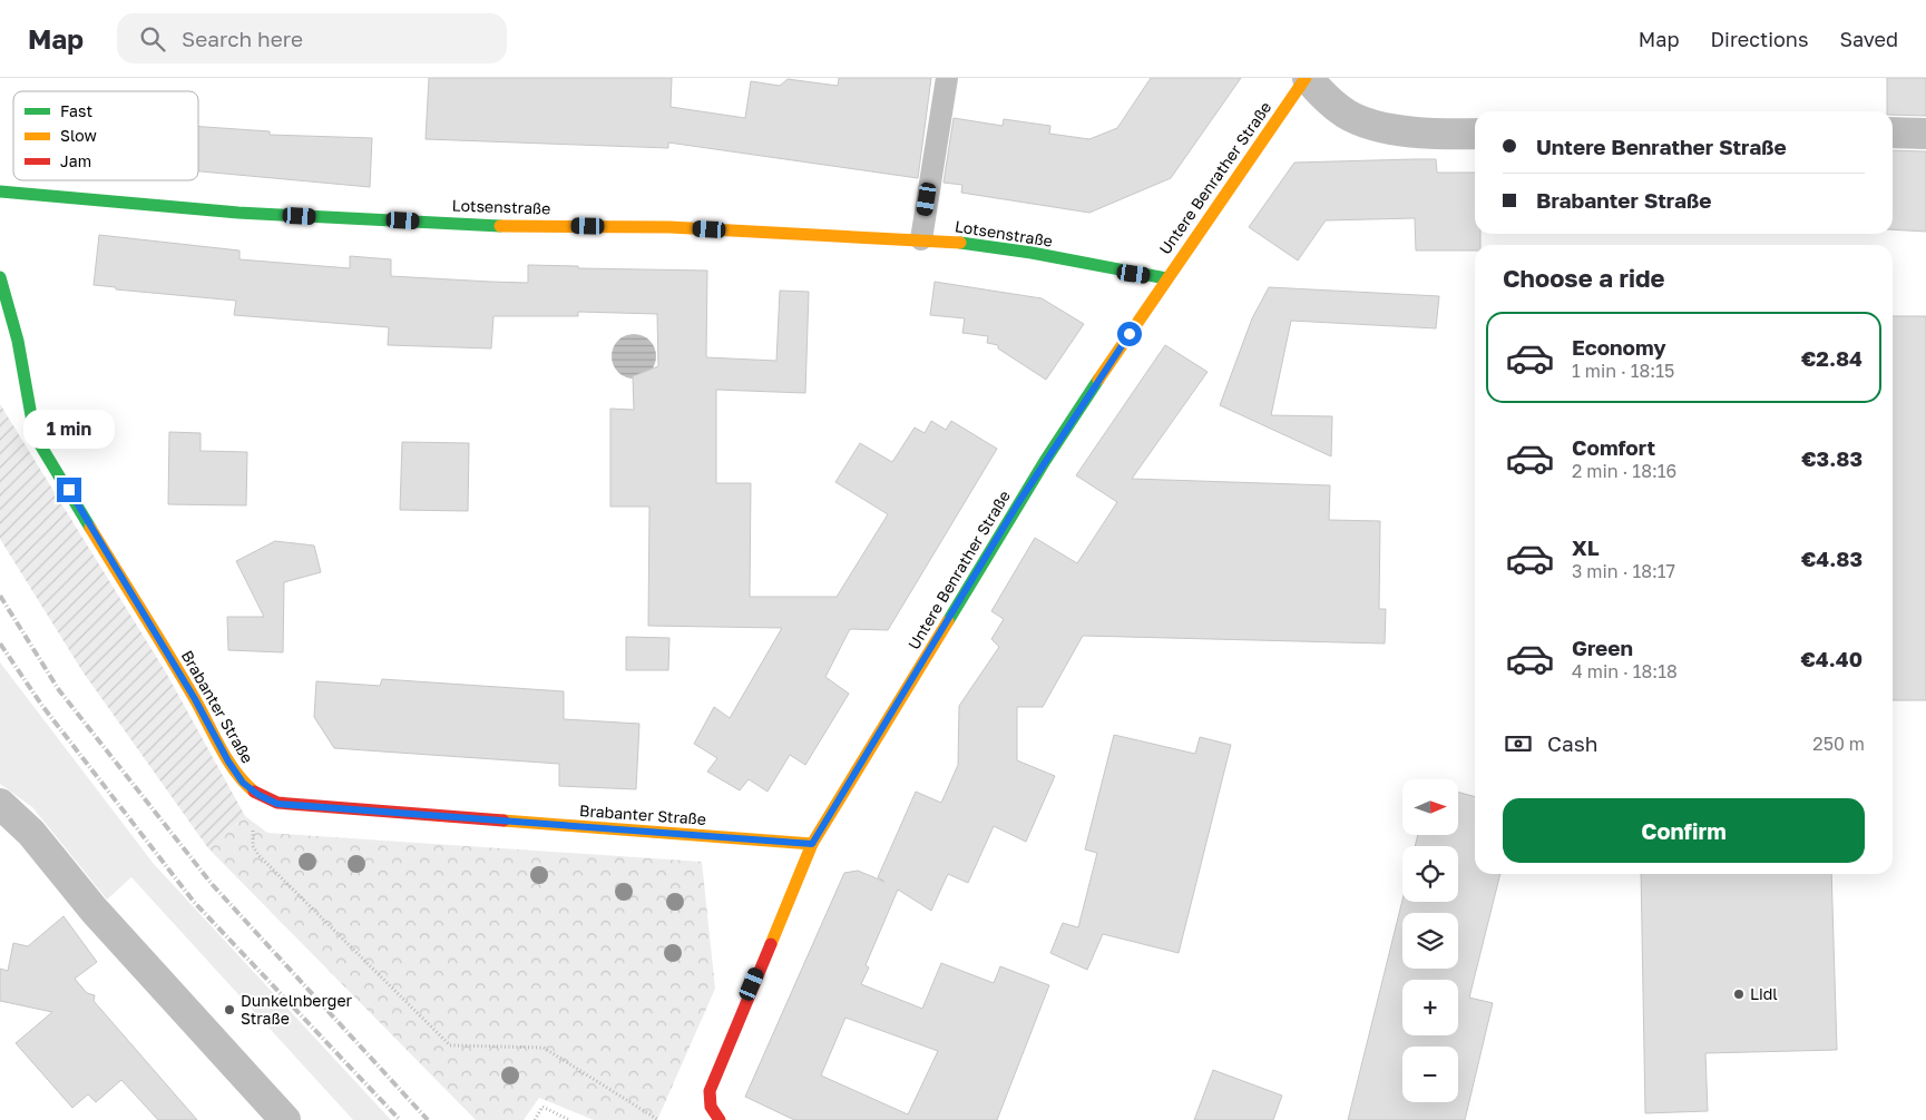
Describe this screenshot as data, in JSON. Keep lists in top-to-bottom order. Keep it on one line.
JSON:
{"streets":{"street":["Untere Benrather Straße","Lotsenstraße","Brabanter Straße"]},"crossings":[["Untere Benrather Straße","Lotsenstraße"],["Untere Benrather Straße","Brabanter Straße"]],"places":["Lidl","Dunkelnberger Straße"],"legend":["Fast","Slow","Jam"],"north":"right","page":{"header":"Map","search":"Search here","nav":["Map","Directions","Saved"],"banner":["Untere Benrather Straße","Brabanter Straße"],"heading":"Choose a ride","list":[{"name":"Economy","note":"1 min · 18:15","value":"€2.84"},{"name":"Comfort","note":"2 min · 18:16","value":"€3.83"},{"name":"XL","note":"3 min · 18:17","value":"€4.83"},{"name":"Green","note":"4 min · 18:18","value":"€4.40"}],"bubble":"1 min","pay":["Cash","250 m"],"map_buttons":["+","−"],"buttons":"Confirm"}}
